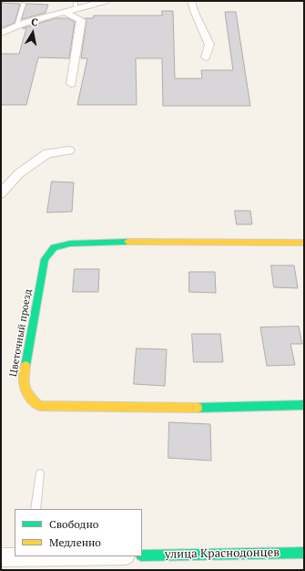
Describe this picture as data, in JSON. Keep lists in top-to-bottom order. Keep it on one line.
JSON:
{"streets":{"street":["Цветочный проезд","улица Краснодонцев"]},"legend":["Свободно","Медленно"],"north":"top"}
